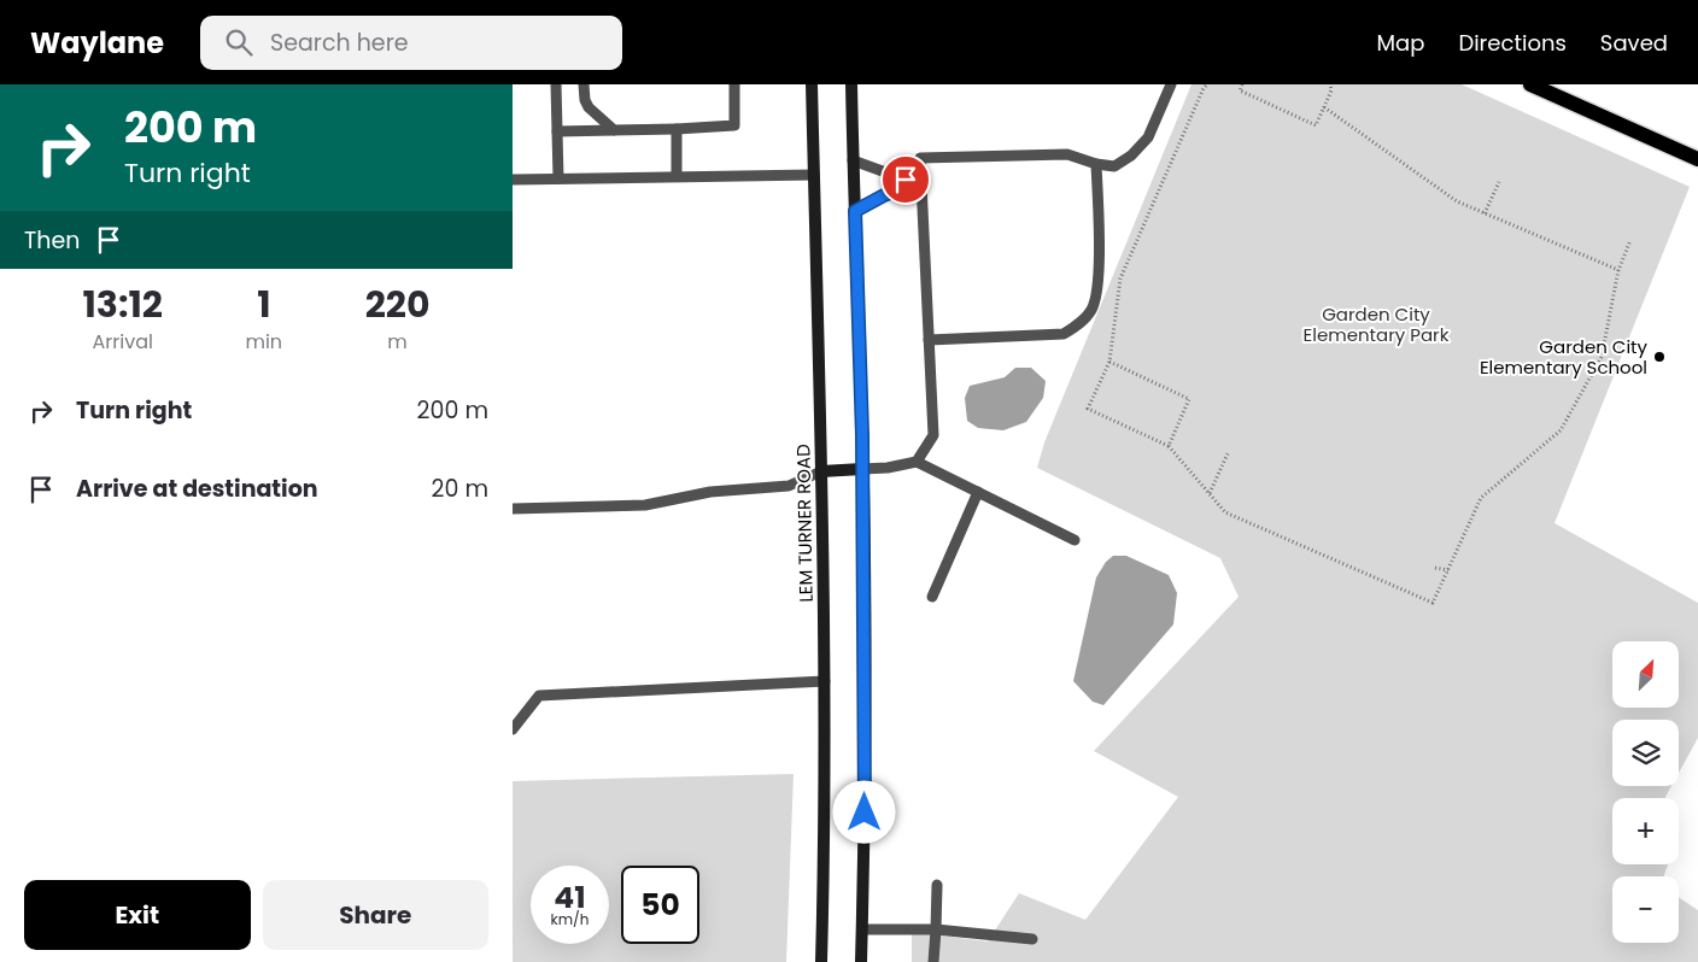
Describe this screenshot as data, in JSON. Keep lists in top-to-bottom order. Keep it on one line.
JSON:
{"streets":{"main road":["LEM TURNER ROAD"]},"parks":["Garden City Elementary Park"],"places":["Garden City Elementary School"],"north":"top right","page":{"header":"Waylane","search":"Search here","nav":["Map","Directions","Saved"],"turn":["200 m","Turn right"],"then":"Then","eta":["13:12","Arrival","1","min","220","m"],"list":[{"name":"Turn right","value":"200 m"},{"name":"Arrive at destination","value":"20 m"}],"map_buttons":["+","−"],"speed":"41 km/h","limit":"50","buttons":["Exit","Share"]}}
